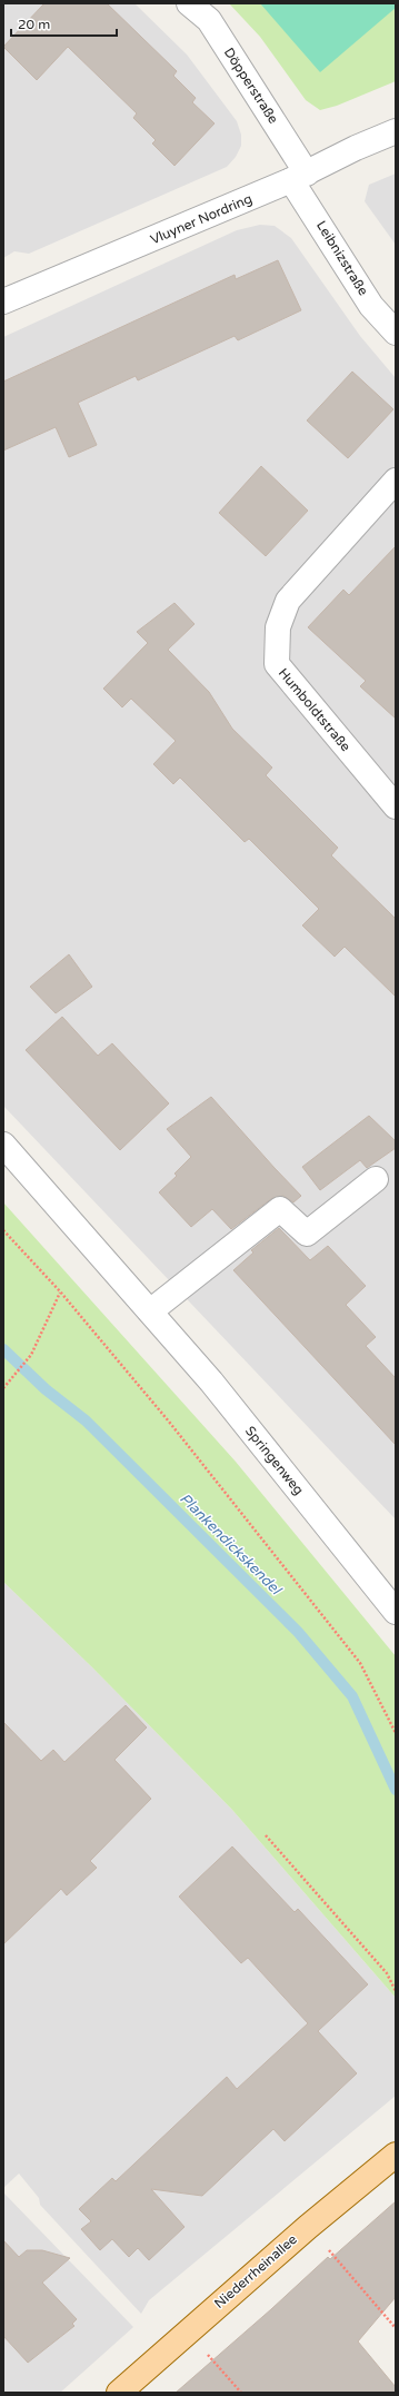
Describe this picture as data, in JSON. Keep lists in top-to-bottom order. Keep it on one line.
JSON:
{"streets":{"main road":["Niederrheinallee"],"street":["Döpperstraße","Vluyner Nordring","Leibnizstraße","Humboldtstraße","Springenweg"]},"crossings":[["Döpperstraße","Vluyner Nordring"],["Döpperstraße","Leibnizstraße"],["Vluyner Nordring","Leibnizstraße"]],"water":["Plankendickskendel"],"scale_bar":"20 m"}
